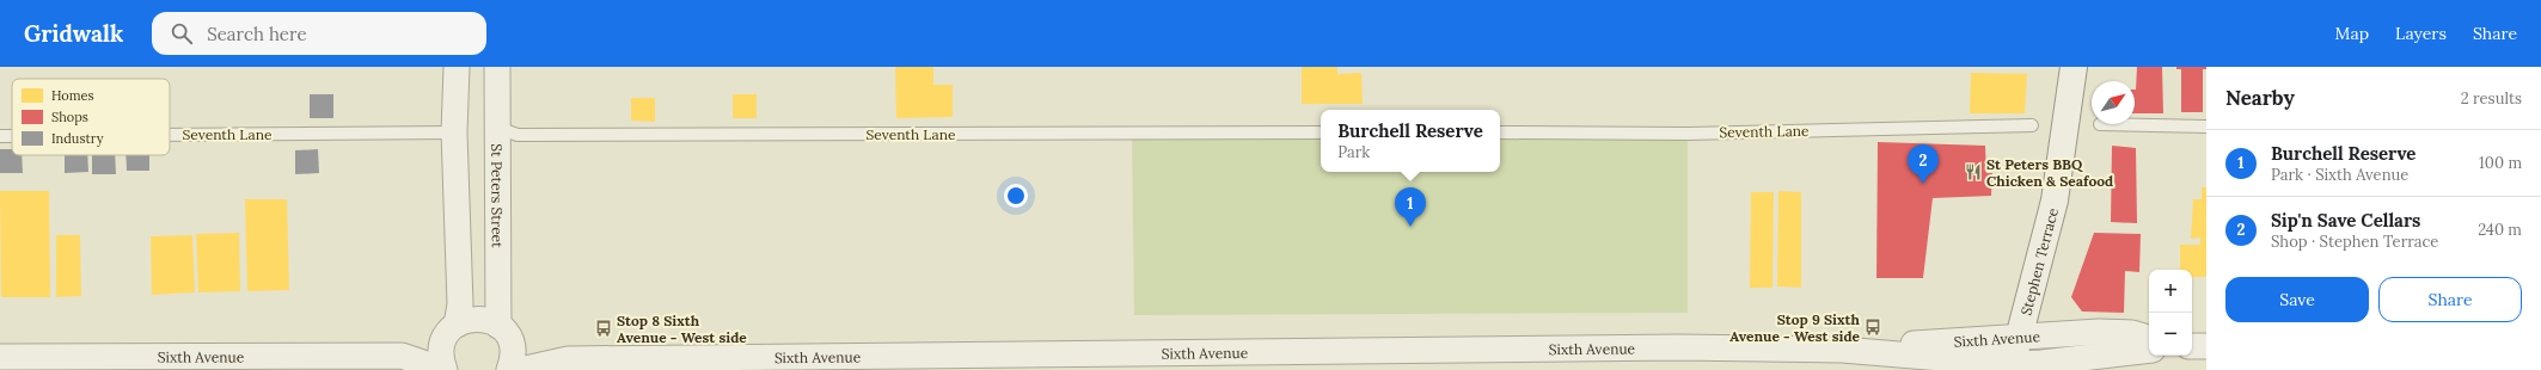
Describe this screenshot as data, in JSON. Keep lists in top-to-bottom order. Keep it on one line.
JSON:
{"streets":{"main road":["Stephen Terrace"],"street":["St Peters Street","Sixth Avenue"],"lane":["Seventh Lane"]},"crossings":[["Seventh Lane","St Peters Street"],["St Peters Street","Sixth Avenue"],["Stephen Terrace","Sixth Avenue"]],"places":{"restaurant":["St Peters BBQ Chicken & Seafood"],"bus stop":["Stop 9 Sixth Avenue - West side","Stop 8 Sixth Avenue - West side"]},"legend":["Homes","Shops","Industry"],"north":"top right","page":{"header":"Gridwalk","search":"Search here","nav":["Map","Layers","Share"],"heading":["Nearby","2 results"],"popup":["Burchell Reserve","Park"],"list":[{"mark":"1","name":"Burchell Reserve","note":"Park · Sixth Avenue","value":"100 m"},{"mark":"2","name":"Sip'n Save Cellars","note":"Shop · Stephen Terrace","value":"240 m"}],"pins":["2","1"],"buttons":["Save","Share"],"map_buttons":["+","−"]}}
